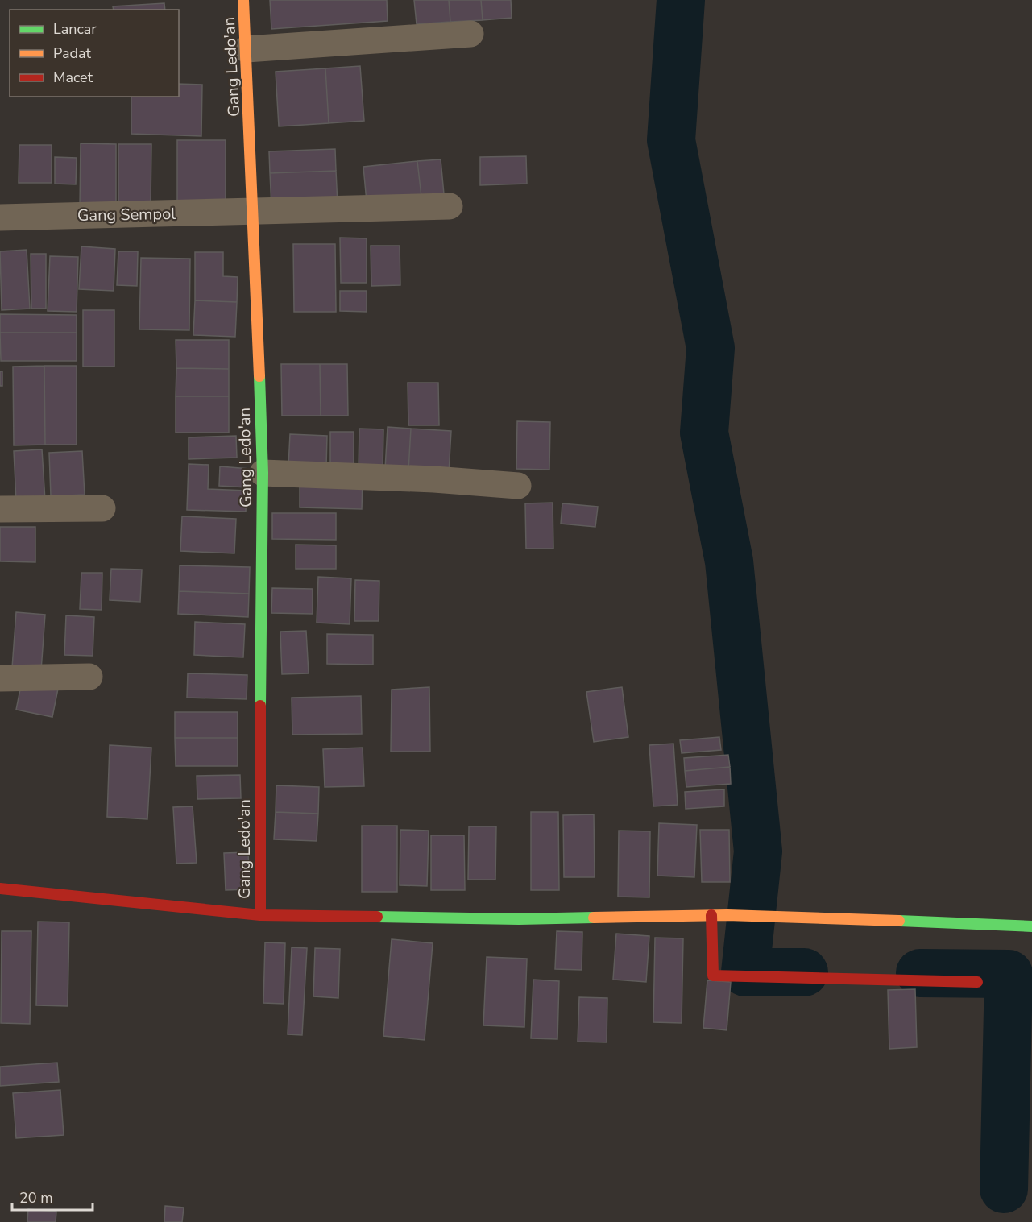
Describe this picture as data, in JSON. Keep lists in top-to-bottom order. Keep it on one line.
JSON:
{"streets":{"street":["Gang Ledo'an","Gang Sempol"]},"crossings":[["Gang Ledo'an","Gang Sempol"]],"legend":["Lancar","Padat","Macet"],"scale_bar":"20 m"}
